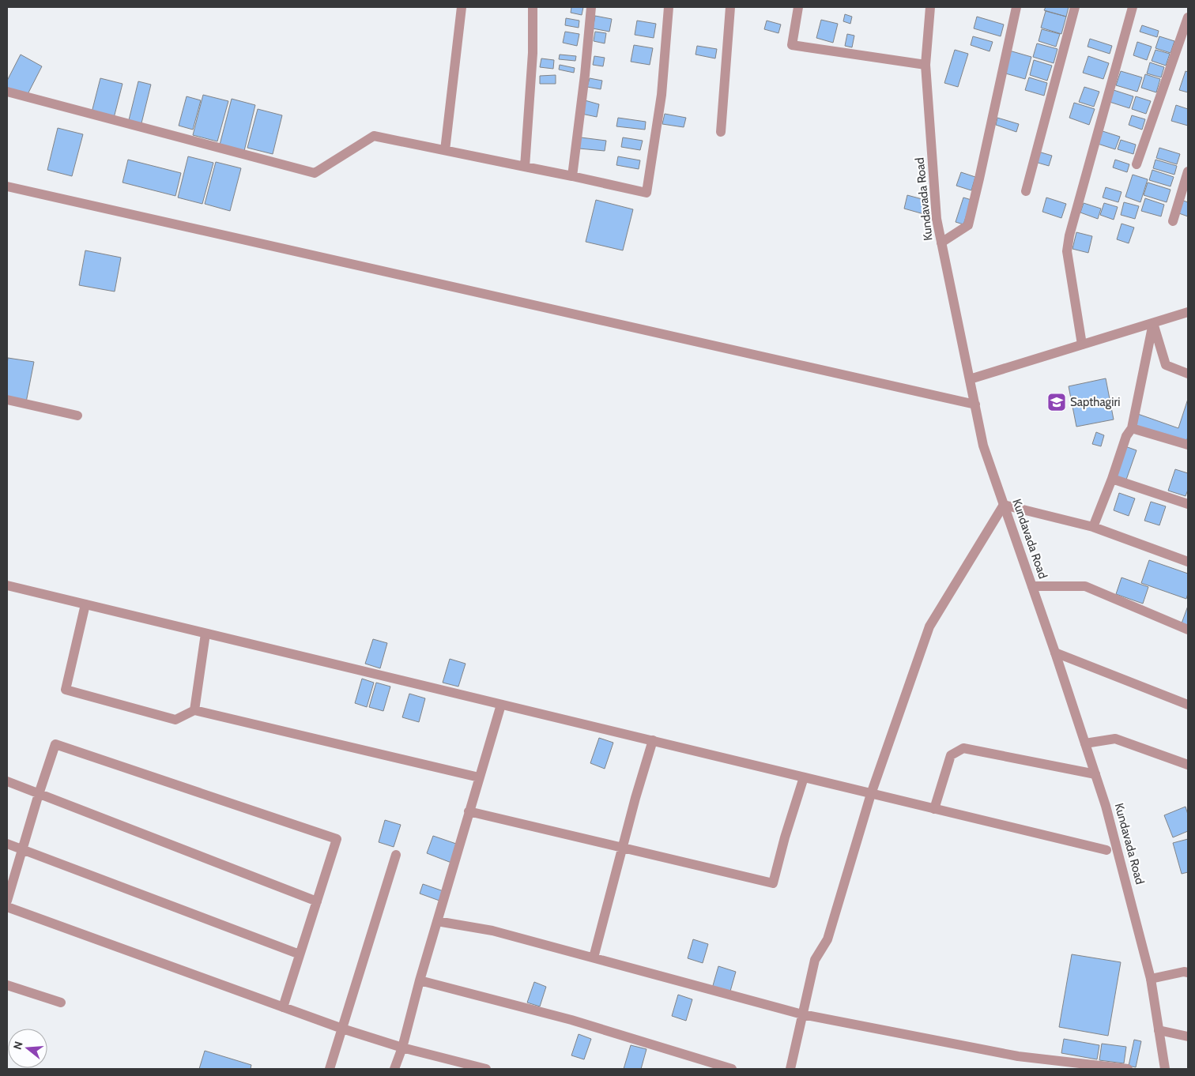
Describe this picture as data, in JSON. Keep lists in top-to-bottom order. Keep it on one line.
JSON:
{"streets":{"street":["Kundavada Road"]},"places":{"school or university":["Sapthagiri"]},"north":"left"}
